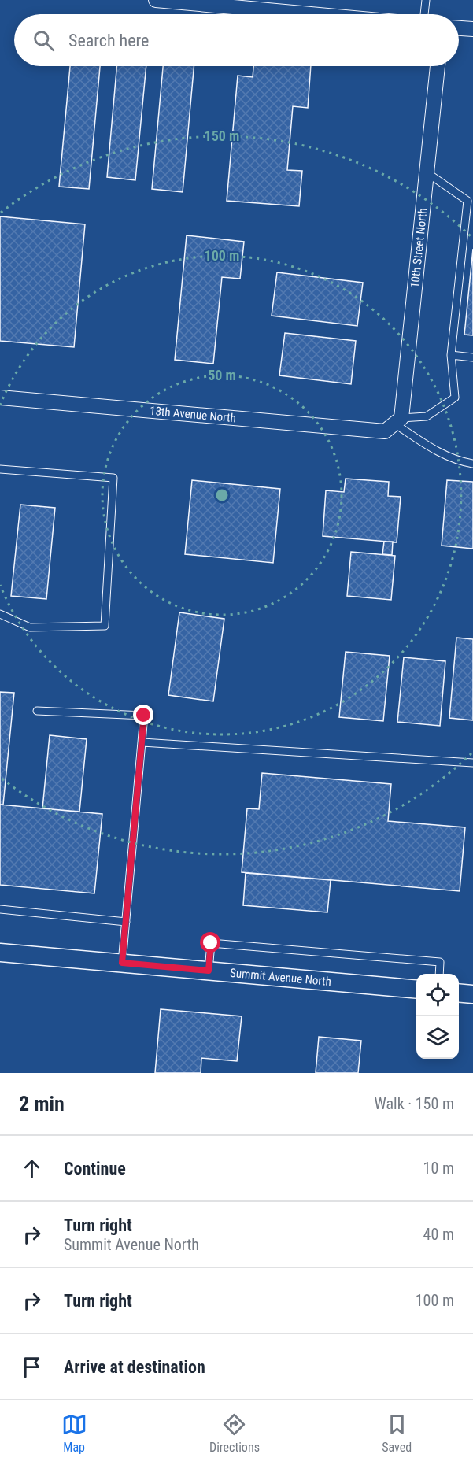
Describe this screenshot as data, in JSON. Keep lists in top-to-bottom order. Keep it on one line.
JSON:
{"streets":{"street":["10th Street North","13th Avenue North","Summit Avenue North"]},"crossings":[["10th Street North","13th Avenue North"]],"page":{"search":"Search here","heading":["2 min","Walk · 150 m"],"list":[["Continue","10 m"],["Turn right","Summit Avenue North","40 m"],["Turn right","100 m"],"Arrive at destination"],"nav":["Map","Directions","Saved"]},"rings":["150 m","100 m","50 m"]}
